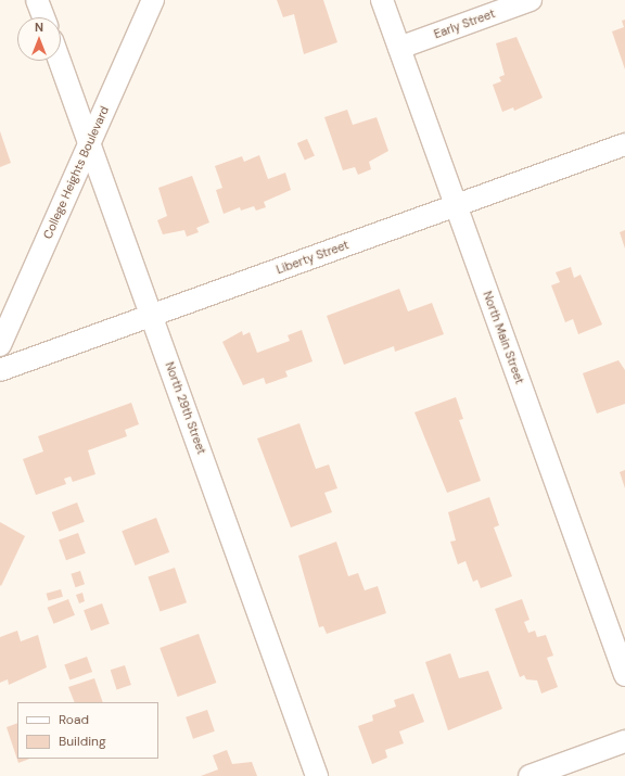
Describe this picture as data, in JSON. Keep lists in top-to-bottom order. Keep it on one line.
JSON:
{"streets":{"street":["Early Street","College Heights Boulevard","Liberty Street","North Main Street","North 29th Street"]},"crossings":[["Early Street","North Main Street"],["College Heights Boulevard","North 29th Street"],["Liberty Street","North Main Street"],["Liberty Street","North 29th Street"]],"legend":["Road","Building"],"north":"top"}
